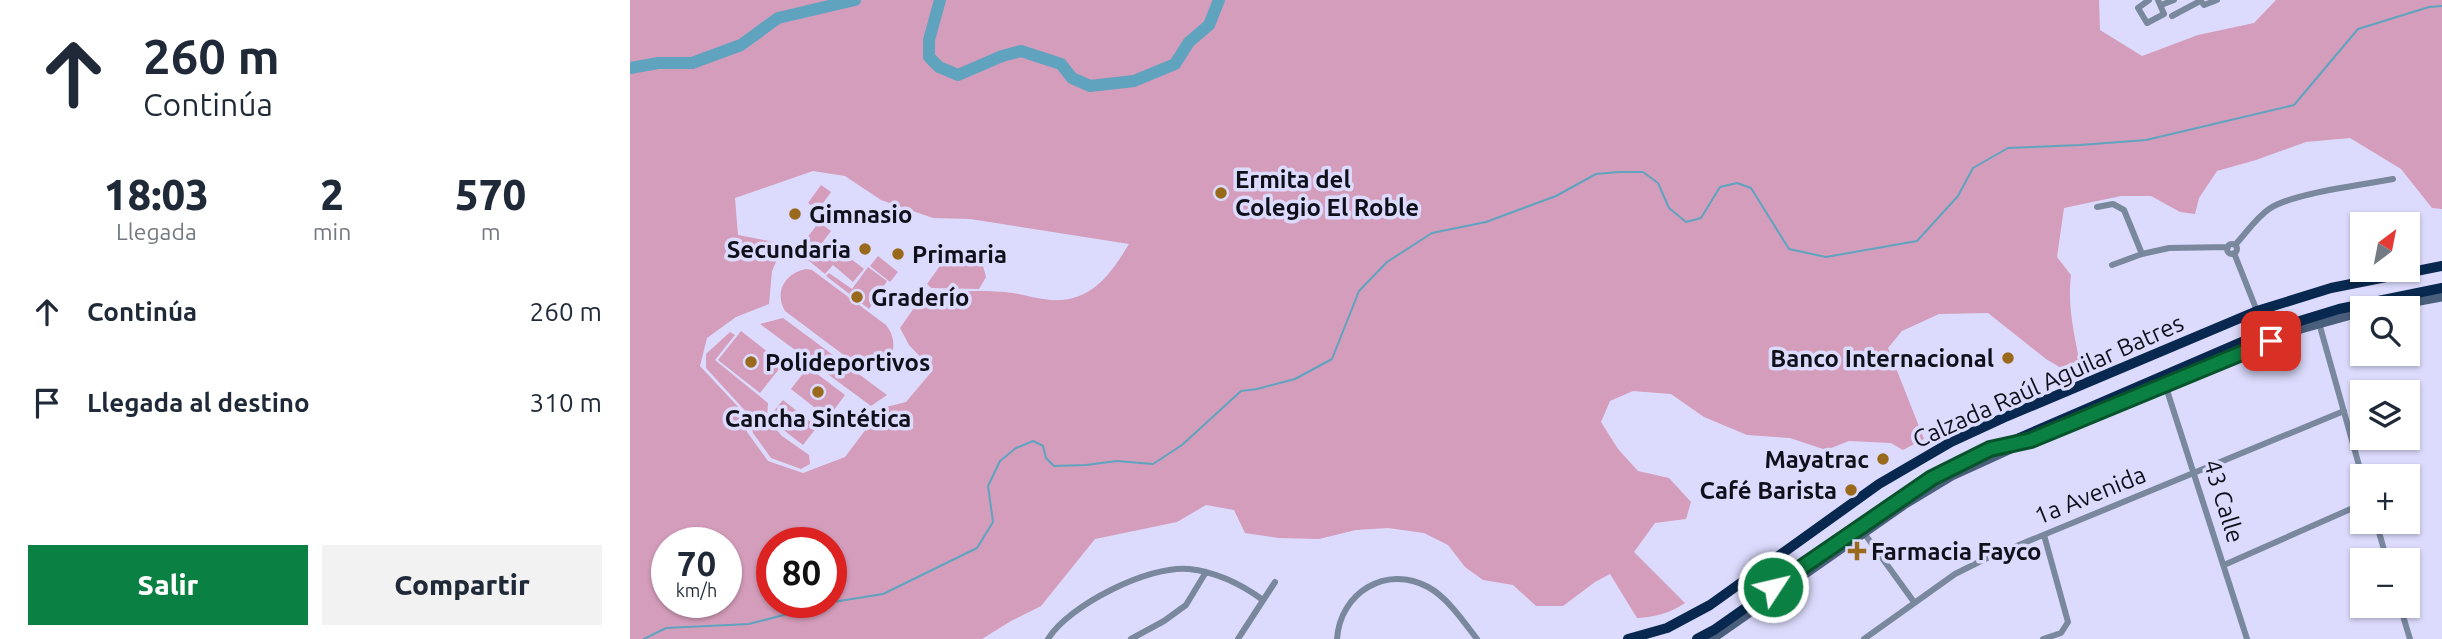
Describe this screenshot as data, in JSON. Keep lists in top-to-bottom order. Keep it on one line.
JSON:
{"streets":{"highway":["Calzada Raúl Aguilar Batres"],"street":["1a Avenida","43 Calle"]},"crossings":[["Calzada Raúl Aguilar Batres","43 Calle"],["1a Avenida","43 Calle"]],"places":{"other":["Ermita del Colegio El Roble","Gimnasio","Secundaria","Primaria","Graderío","Banco Internacional","Polideportivos","Cancha Sintética","Mayatrac","Café Barista"],"health":["Farmacia Fayco"]},"north":"top right","page":{"turn":["260 m","Continúa"],"eta":["18:03","Llegada","2","min","570","m"],"map_buttons":["+","−"],"list":[{"name":"Continúa","value":"260 m"},{"name":"Llegada al destino","value":"310 m"}],"speed":"70 km/h","limit":"80","buttons":["Salir","Compartir"]}}
